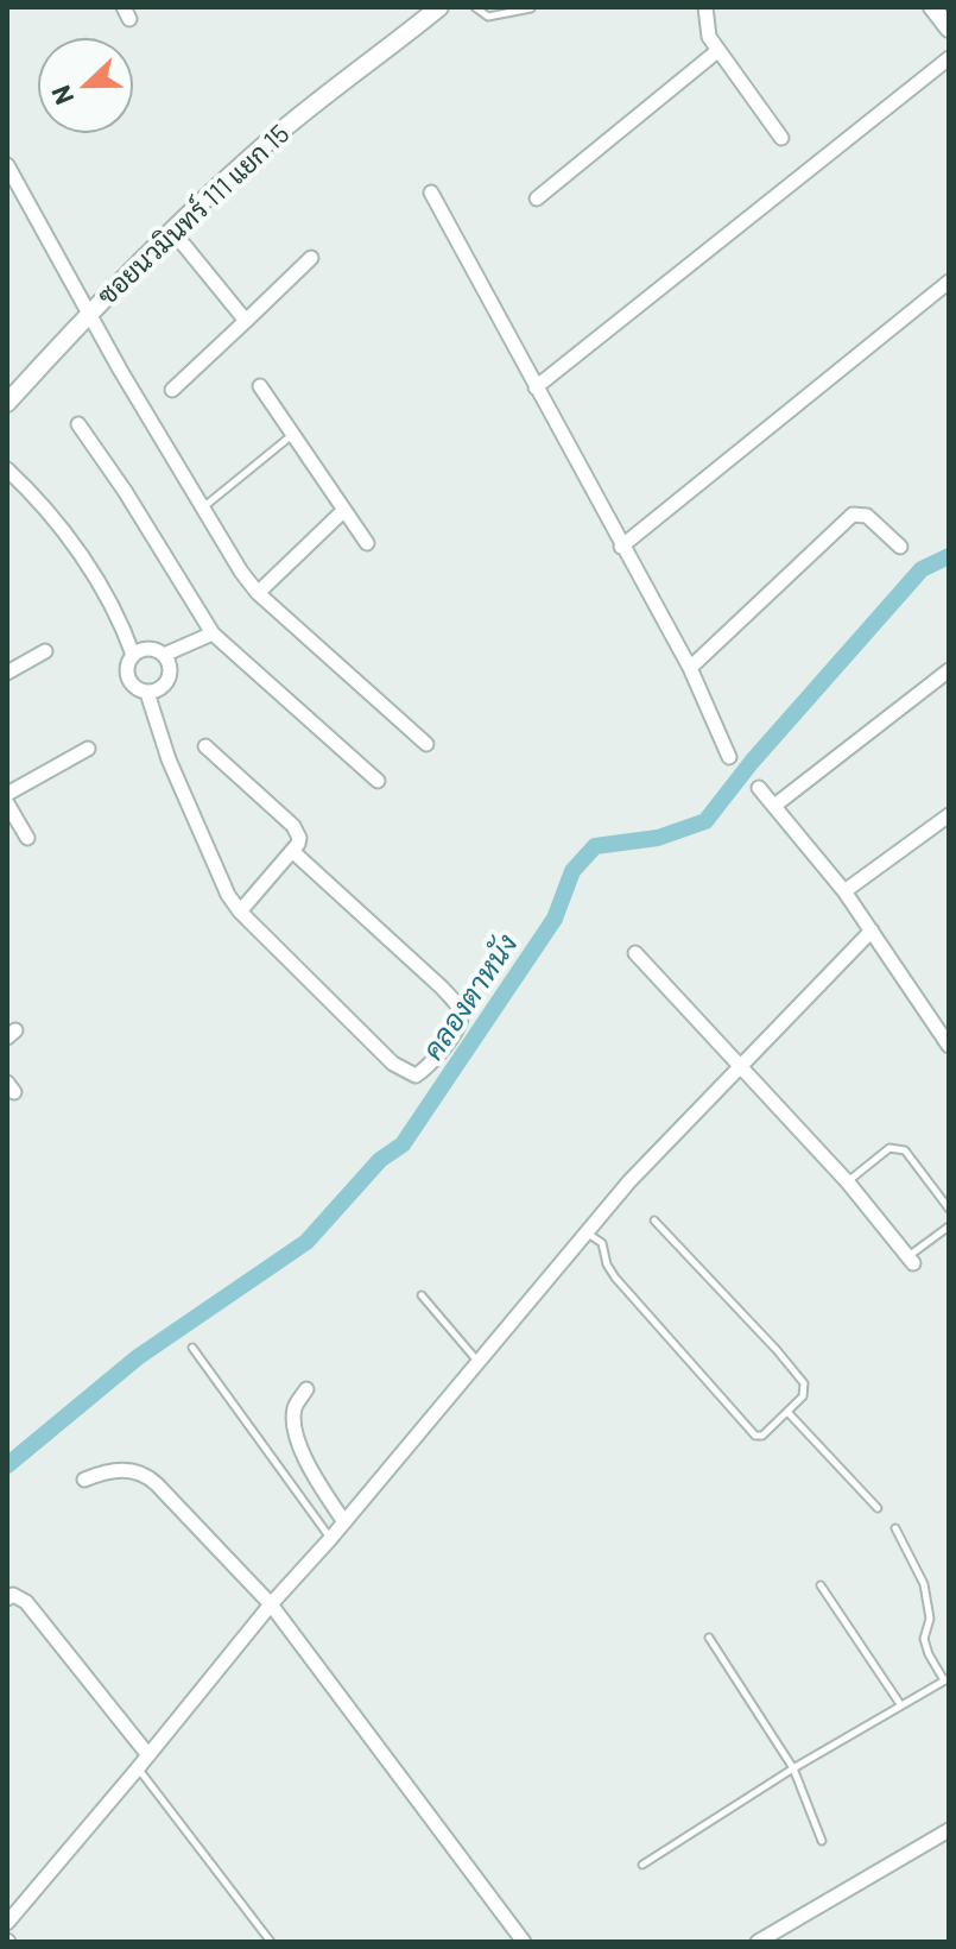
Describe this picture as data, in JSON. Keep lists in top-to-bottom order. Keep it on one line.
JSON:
{"streets":{"street":["ซอยนวมินทร์ 111 แยก 15"]},"water":["คลองตาหนัง"],"north":"left"}
